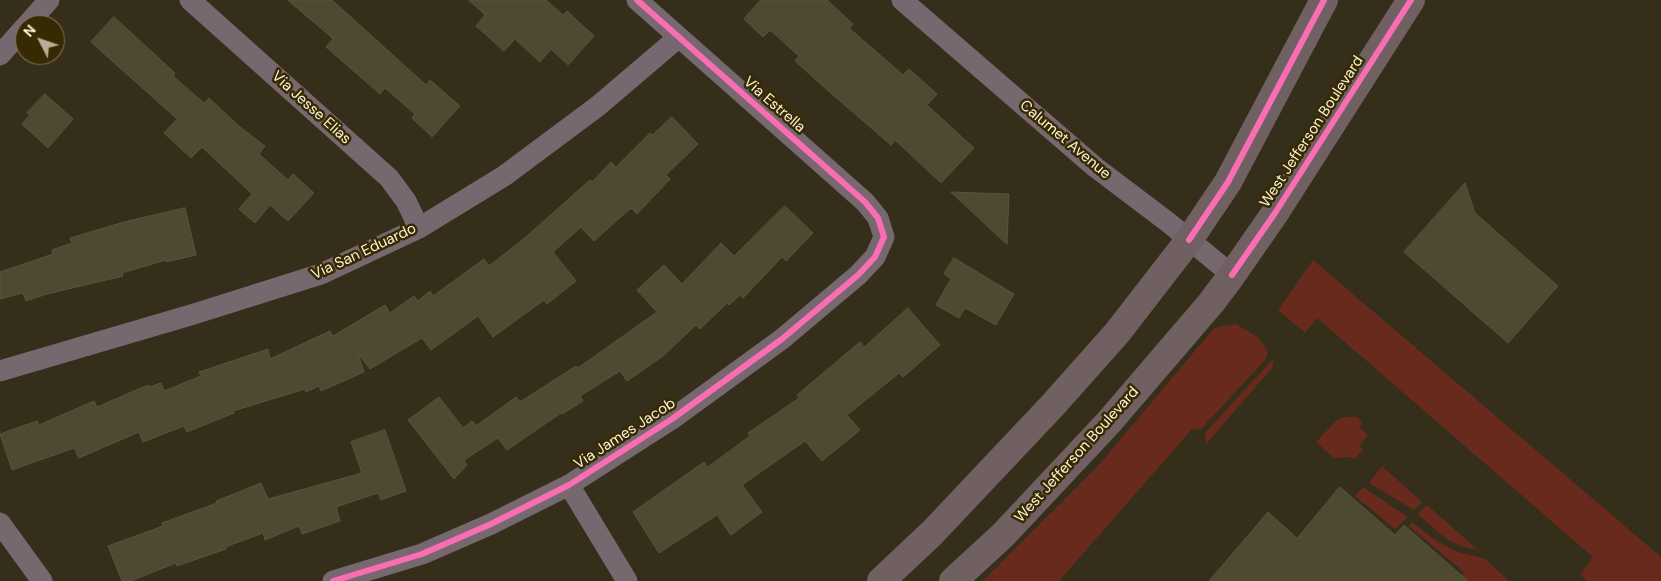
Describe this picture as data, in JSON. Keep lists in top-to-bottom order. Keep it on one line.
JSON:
{"streets":{"main road":["West Jefferson Boulevard"],"street":["Via Estrella","Via Jesse Elias","Calumet Avenue","Via San Eduardo","Via James Jacob"]},"crossings":[["Via Estrella","Via San Eduardo"],["Via Estrella","Via James Jacob"],["Via Jesse Elias","Via San Eduardo"],["West Jefferson Boulevard","Calumet Avenue"]],"north":"top left"}
